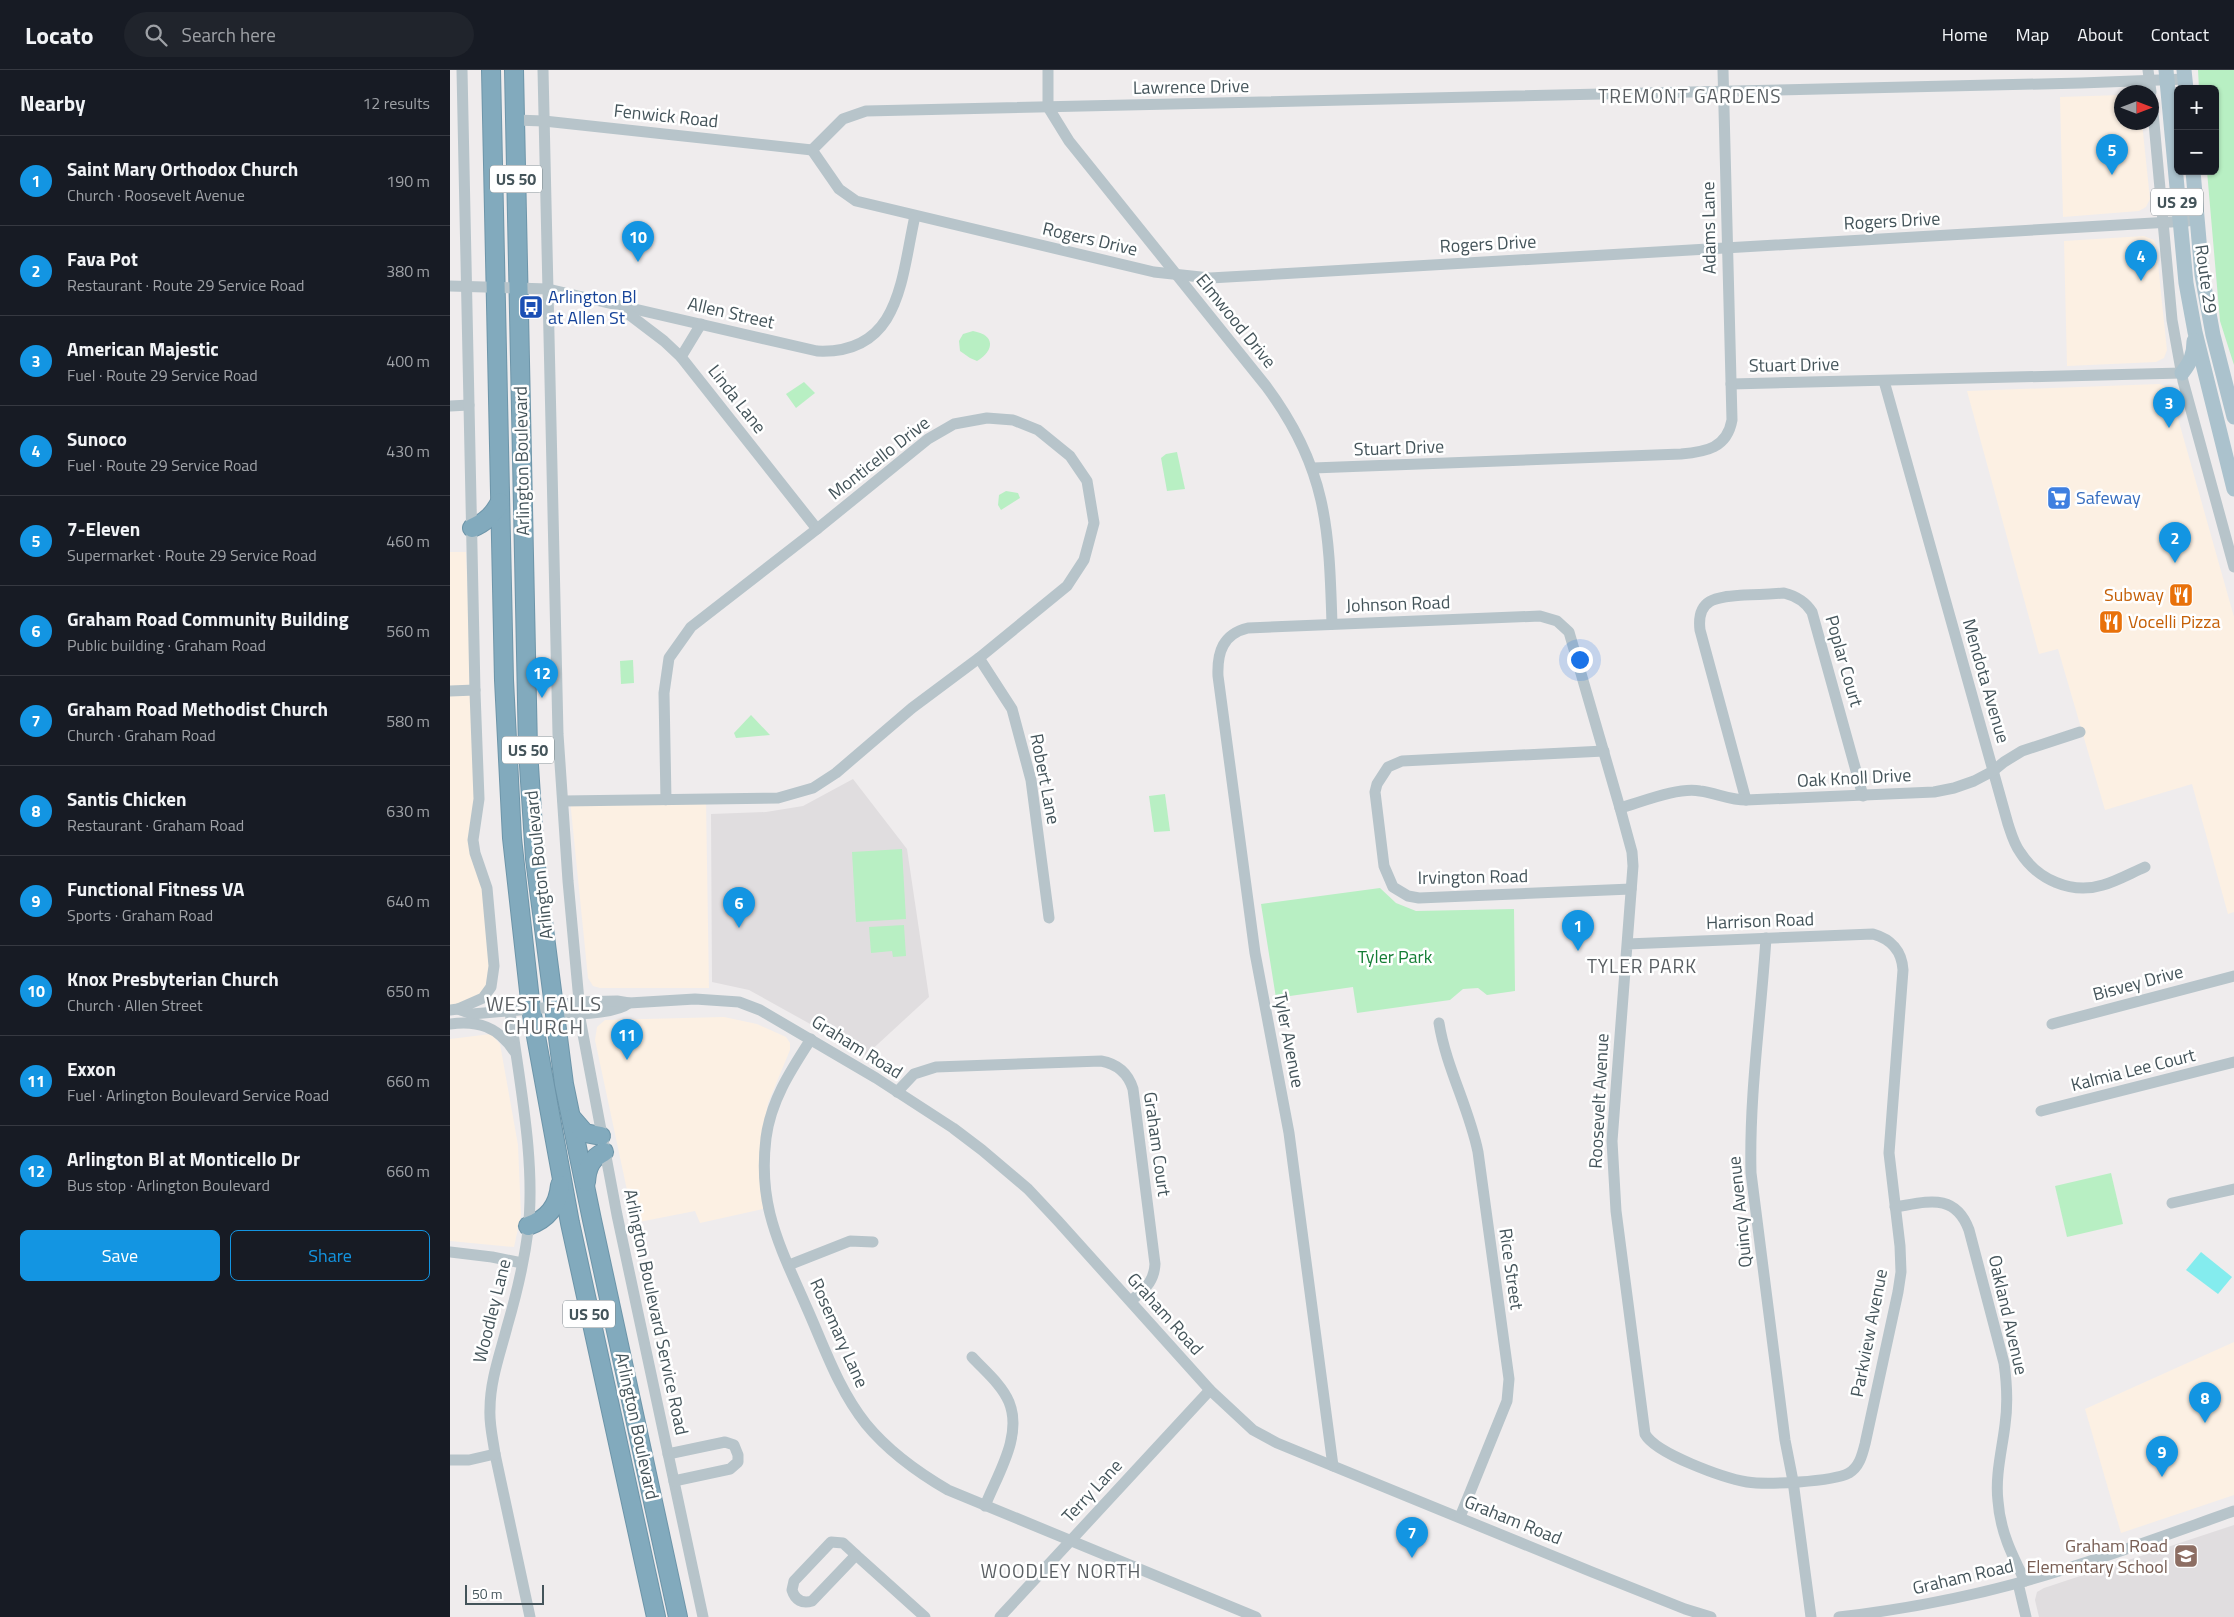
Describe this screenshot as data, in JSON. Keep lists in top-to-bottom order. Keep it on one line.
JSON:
{"streets":{"highway":["US 50","Arlington Boulevard"],"main road":["US 29","Route 29"],"street":["Lawrence Drive","Fenwick Road","Rogers Drive","Adams Lane","Allen Street","Elmwood Drive","Stuart Drive","Linda Lane","Monticello Drive","Johnson Road","Poplar Court","Mendota Avenue","Oak Knoll Drive","Robert Lane","Irvington Road","Harrison Road","Bisvey Drive","Tyler Avenue","Graham Road","Kalmia Lee Court","Roosevelt Avenue","Graham Court","Quincy Avenue","Rice Street","Woodley Lane","Arlington Boulevard Service Road","Oakland Avenue","Rosemary Lane","Parkview Avenue","Terry Lane"]},"crossings":[["Lawrence Drive","Fenwick Road"],["Lawrence Drive","Rogers Drive"],["Lawrence Drive","Adams Lane"],["Lawrence Drive","Route 29"],["Lawrence Drive","Elmwood Drive"],["Fenwick Road","Rogers Drive"],["Fenwick Road","Arlington Boulevard"],["Fenwick Road","Arlington Boulevard Service Road"],["Rogers Drive","Adams Lane"],["Rogers Drive","Route 29"],["Rogers Drive","Allen Street"],["Rogers Drive","Elmwood Drive"],["Adams Lane","Stuart Drive"],["Allen Street","Linda Lane"],["Allen Street","Arlington Boulevard"],["Allen Street","Arlington Boulevard Service Road"],["Elmwood Drive","Stuart Drive"],["Elmwood Drive","Johnson Road"],["Stuart Drive","Mendota Avenue"],["Linda Lane","Monticello Drive"],["Monticello Drive","Robert Lane"],["Monticello Drive","Arlington Boulevard Service Road"],["Arlington Boulevard","Graham Road"],["Johnson Road","Tyler Avenue"],["Johnson Road","Roosevelt Avenue"],["Poplar Court","Oak Knoll Drive"],["Mendota Avenue","Oak Knoll Drive"],["Oak Knoll Drive","Roosevelt Avenue"],["Irvington Road","Roosevelt Avenue"],["Harrison Road","Roosevelt Avenue"],["Harrison Road","Quincy Avenue"],["Harrison Road","Parkview Avenue"],["Tyler Avenue","Graham Road"],["Graham Road","Graham Court"],["Graham Road","Rice Street"],["Graham Road","Woodley Lane"],["Graham Road","Arlington Boulevard Service Road"],["Graham Road","Oakland Avenue"],["Graham Road","Rosemary Lane"],["Graham Road","Terry Lane"],["Roosevelt Avenue","Quincy Avenue"],["Roosevelt Avenue","Parkview Avenue"],["Quincy Avenue","Parkview Avenue"],["Oakland Avenue","Parkview Avenue"],["Rosemary Lane","Terry Lane"]],"districts":["TREMONT GARDENS","TYLER PARK","WEST FALLS CHURCH","WOODLEY NORTH"],"parks":["Tyler Park"],"places":{"bus stop":["Arlington Bl at Allen St"],"supermarket":["Safeway"],"restaurant":["Subway","Vocelli Pizza"],"school or university":["Graham Road Elementary School"]},"scale_bar":"50 m","north":"right","page":{"header":"Locato","search":"Search here","nav":["Home","Map","About","Contact"],"heading":["Nearby","12 results"],"map_buttons":["+","−"],"pins":["5","10","4","3","2","12","6","1","11","8","9","7"],"list":[{"mark":"1","name":"Saint Mary Orthodox Church","note":"Church · Roosevelt Avenue","value":"190 m"},{"mark":"2","name":"Fava Pot","note":"Restaurant · Route 29 Service Road","value":"380 m"},{"mark":"3","name":"American Majestic","note":"Fuel · Route 29 Service Road","value":"400 m"},{"mark":"4","name":"Sunoco","note":"Fuel · Route 29 Service Road","value":"430 m"},{"mark":"5","name":"7-Eleven","note":"Supermarket · Route 29 Service Road","value":"460 m"},{"mark":"6","name":"Graham Road Community Building","note":"Public building · Graham Road","value":"560 m"},{"mark":"7","name":"Graham Road Methodist Church","note":"Church · Graham Road","value":"580 m"},{"mark":"8","name":"Santis Chicken","note":"Restaurant · Graham Road","value":"630 m"},{"mark":"9","name":"Functional Fitness VA","note":"Sports · Graham Road","value":"640 m"},{"mark":"10","name":"Knox Presbyterian Church","note":"Church · Allen Street","value":"650 m"},{"mark":"11","name":"Exxon","note":"Fuel · Arlington Boulevard Service Road","value":"660 m"},{"mark":"12","name":"Arlington Bl at Monticello Dr","note":"Bus stop · Arlington Boulevard","value":"660 m"}],"buttons":["Save","Share"],"scale":"50 m"}}
